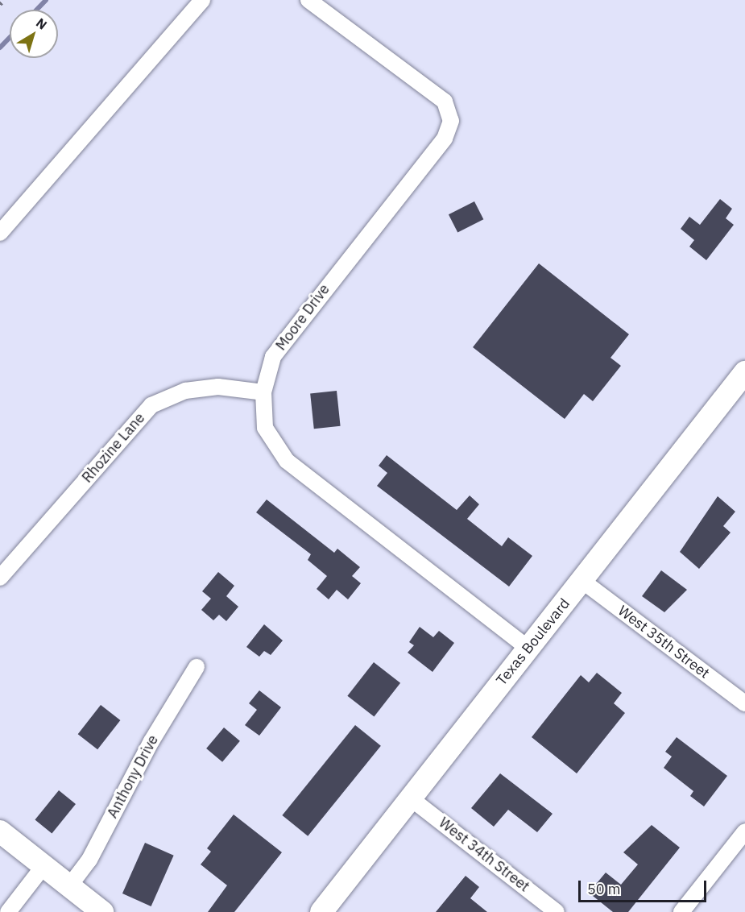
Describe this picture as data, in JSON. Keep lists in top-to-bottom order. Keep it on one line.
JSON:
{"streets":{"main road":["Texas Boulevard"],"street":["Moore Drive","Rhozine Lane","West 35th Street","Anthony Drive","West 34th Street"]},"crossings":[["Moore Drive","Rhozine Lane"],["Moore Drive","Texas Boulevard"],["Texas Boulevard","West 35th Street"],["Texas Boulevard","West 34th Street"]],"scale_bar":"50 m","north":"top right"}
